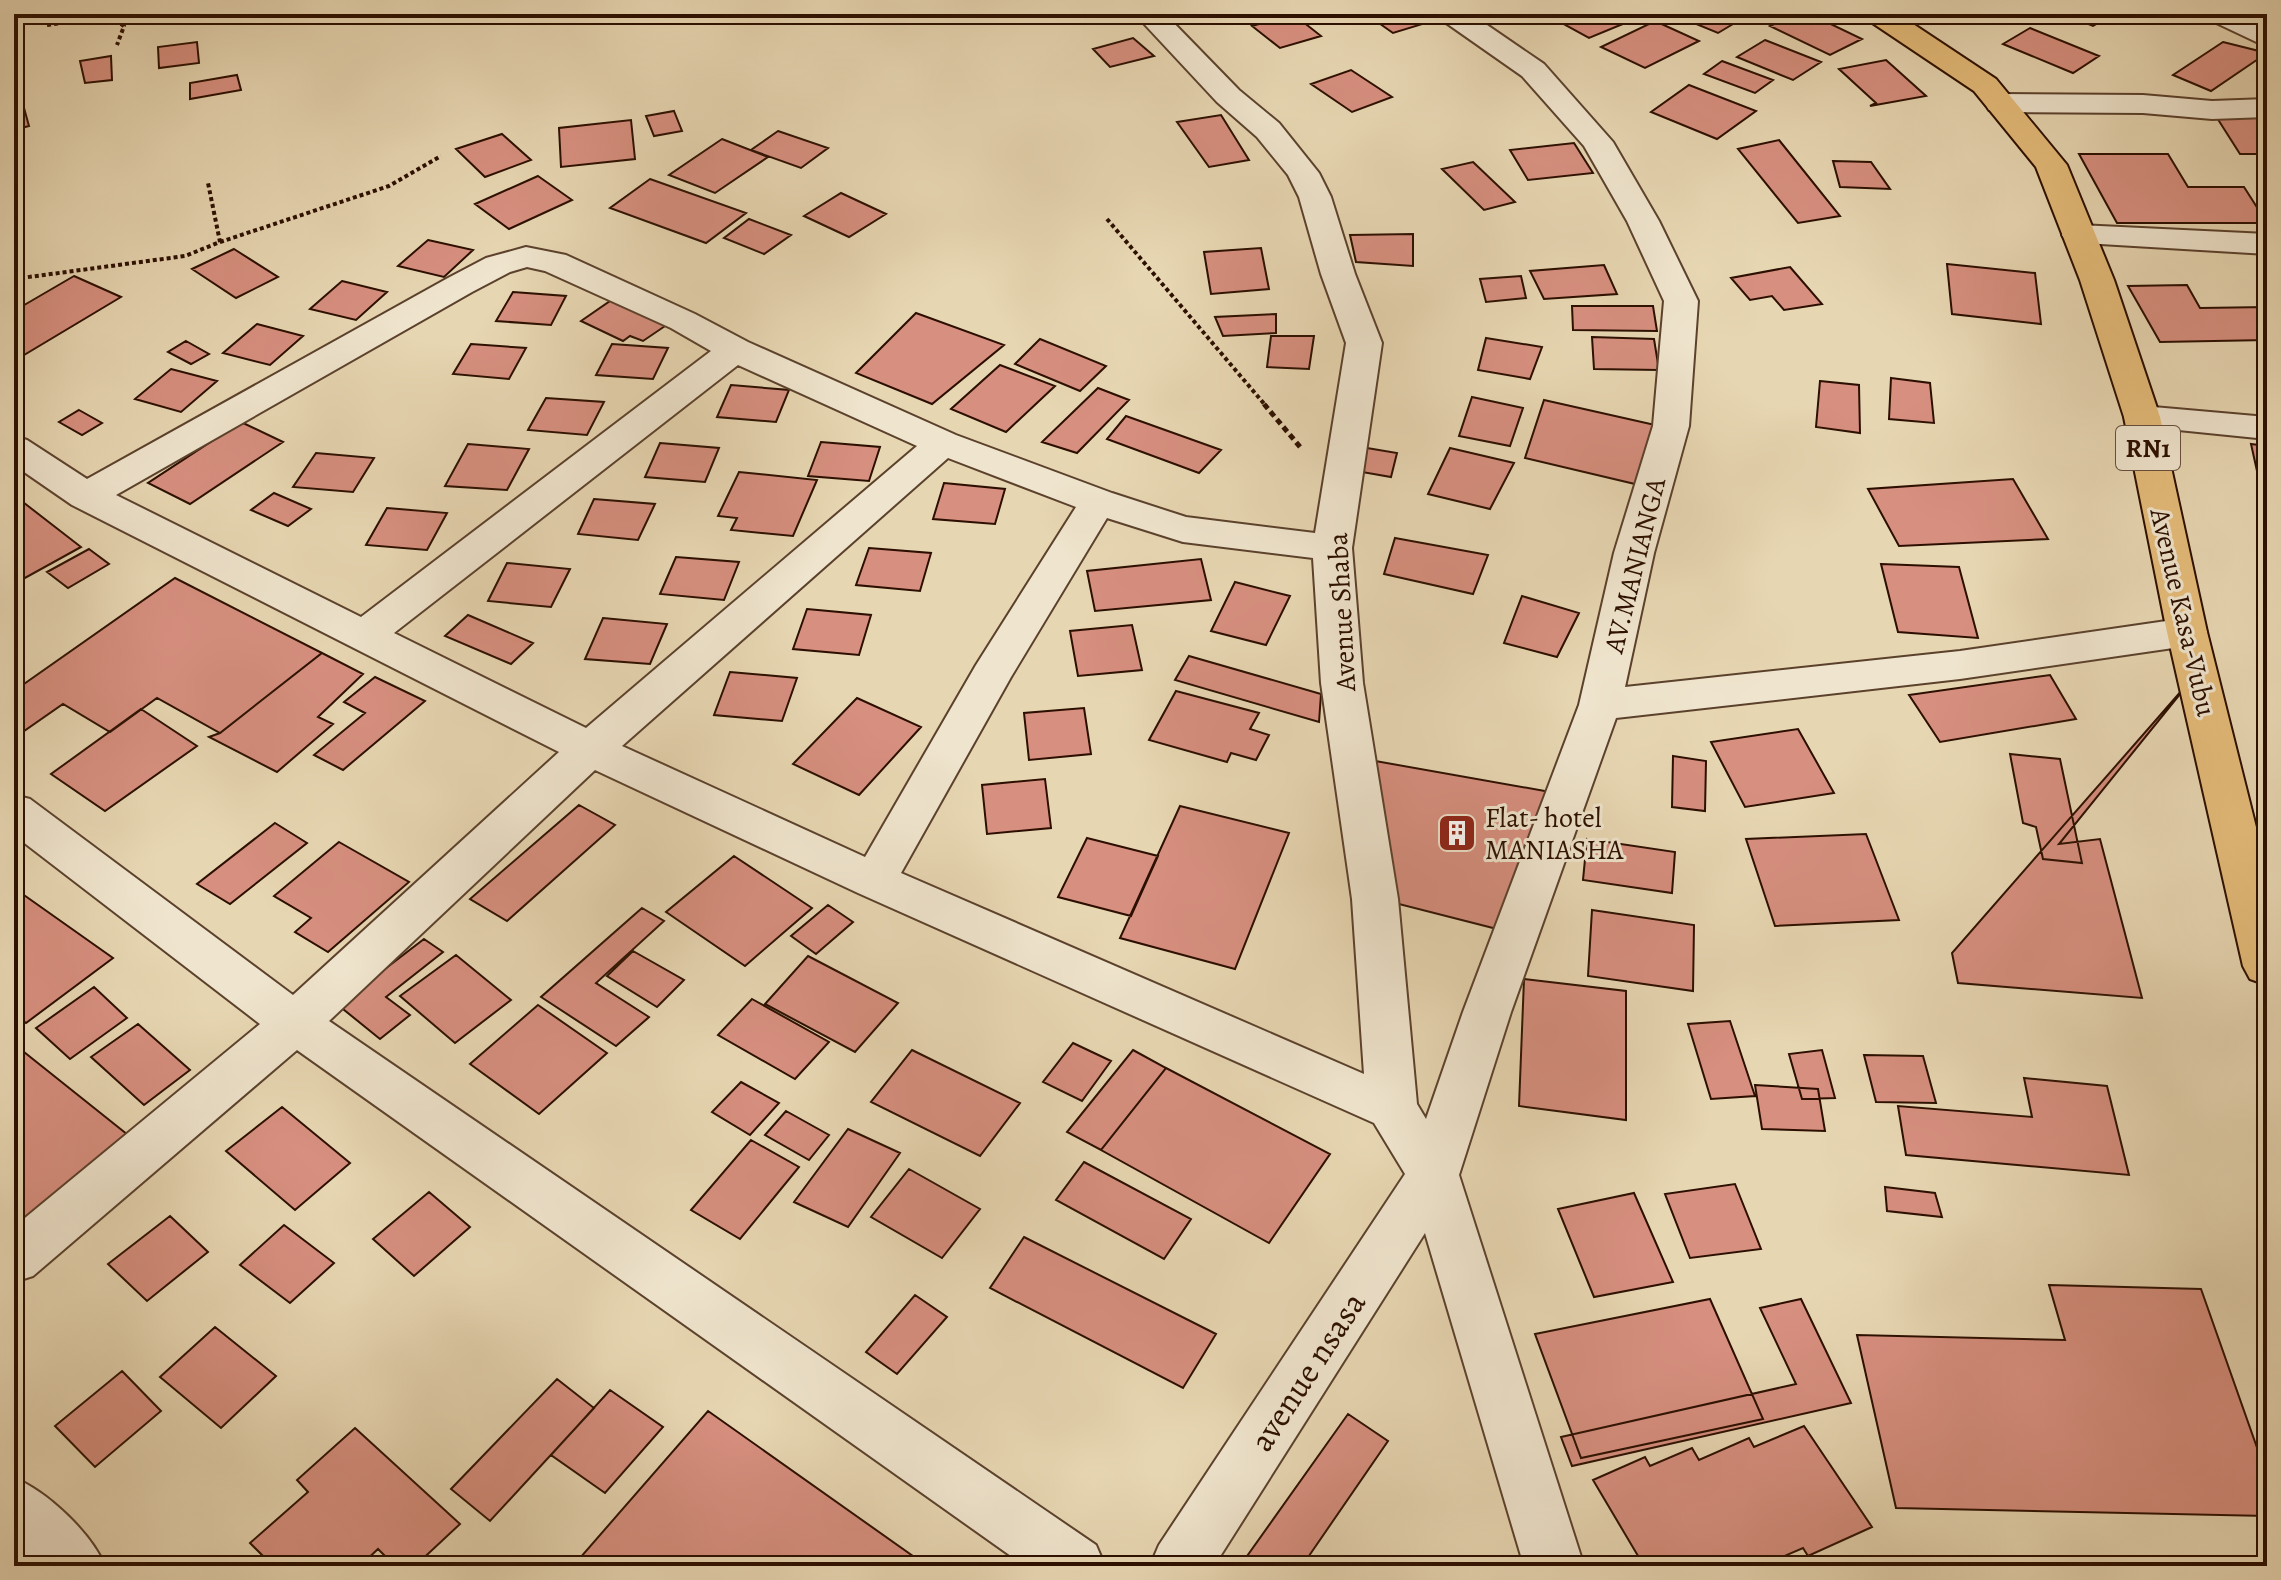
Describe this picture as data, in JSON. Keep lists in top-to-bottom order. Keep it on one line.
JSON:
{"streets":{"highway":["RN1","Avenue Kasa-Vubu"],"street":["AV.MANIANGA","Avenue Shaba","avenue nsasa"]},"crossings":[["AV.MANIANGA","Avenue Shaba"],["AV.MANIANGA","avenue nsasa"],["Avenue Shaba","avenue nsasa"]],"places":{"building":["Flat- hotel MANIASHA"]}}
